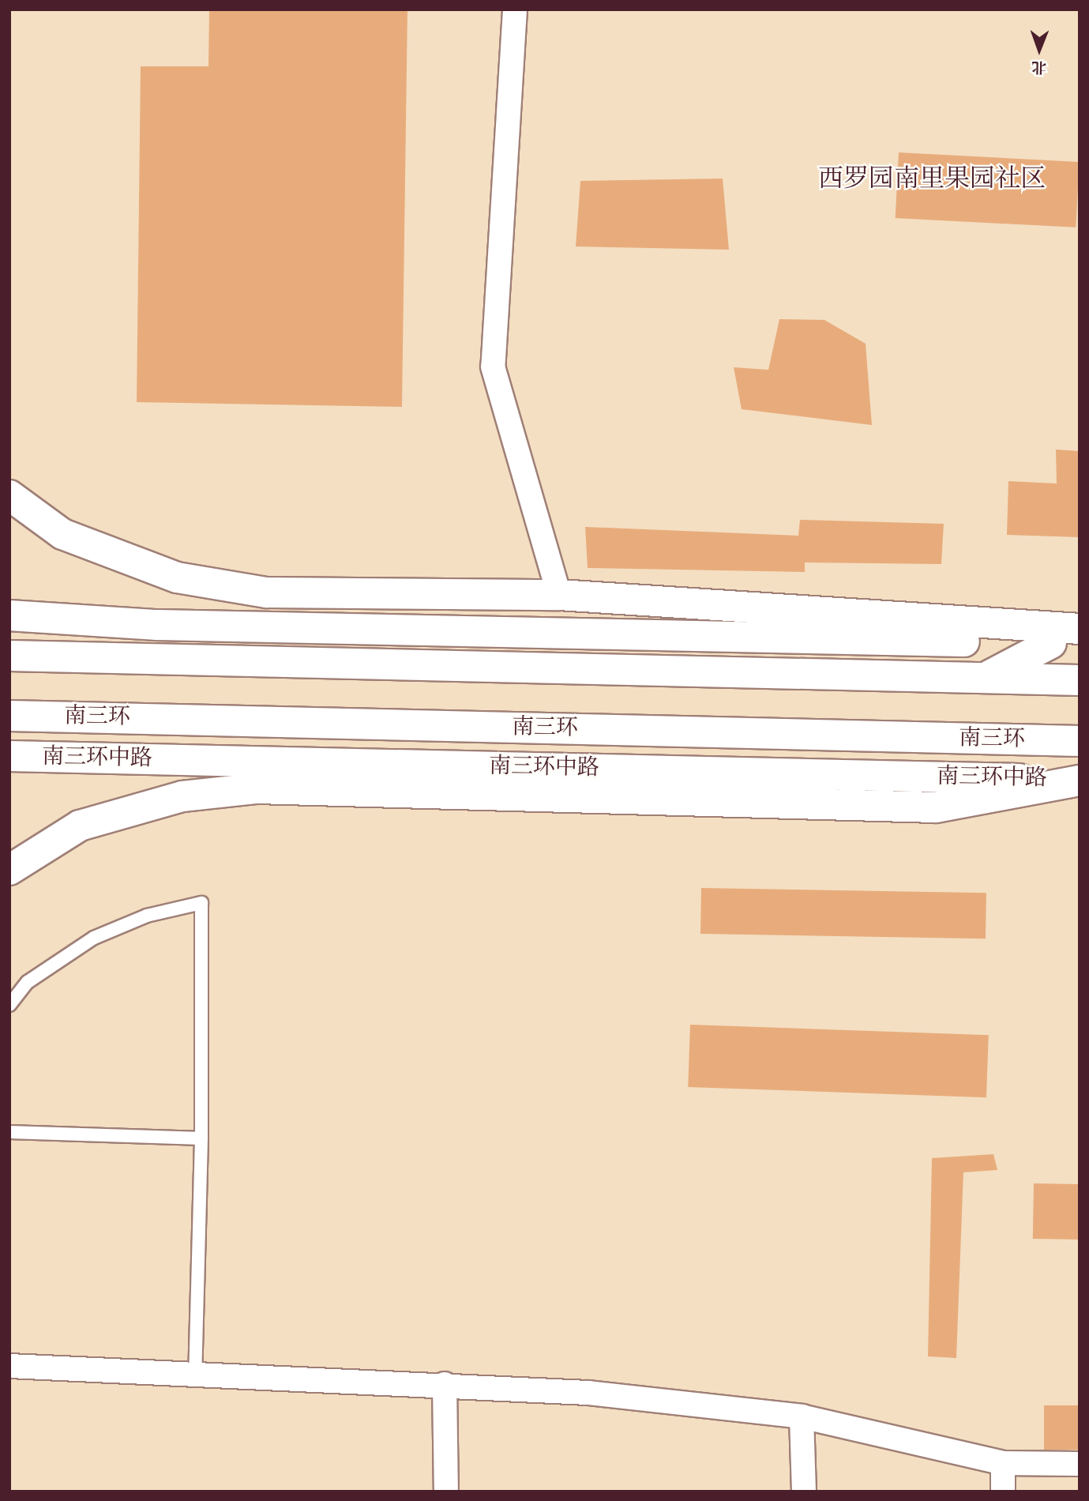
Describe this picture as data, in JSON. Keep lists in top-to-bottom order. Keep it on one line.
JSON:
{"streets":{"main road":["南三环","南三环中路"]},"districts":["西罗园南里果园社区"],"north":"bottom"}
